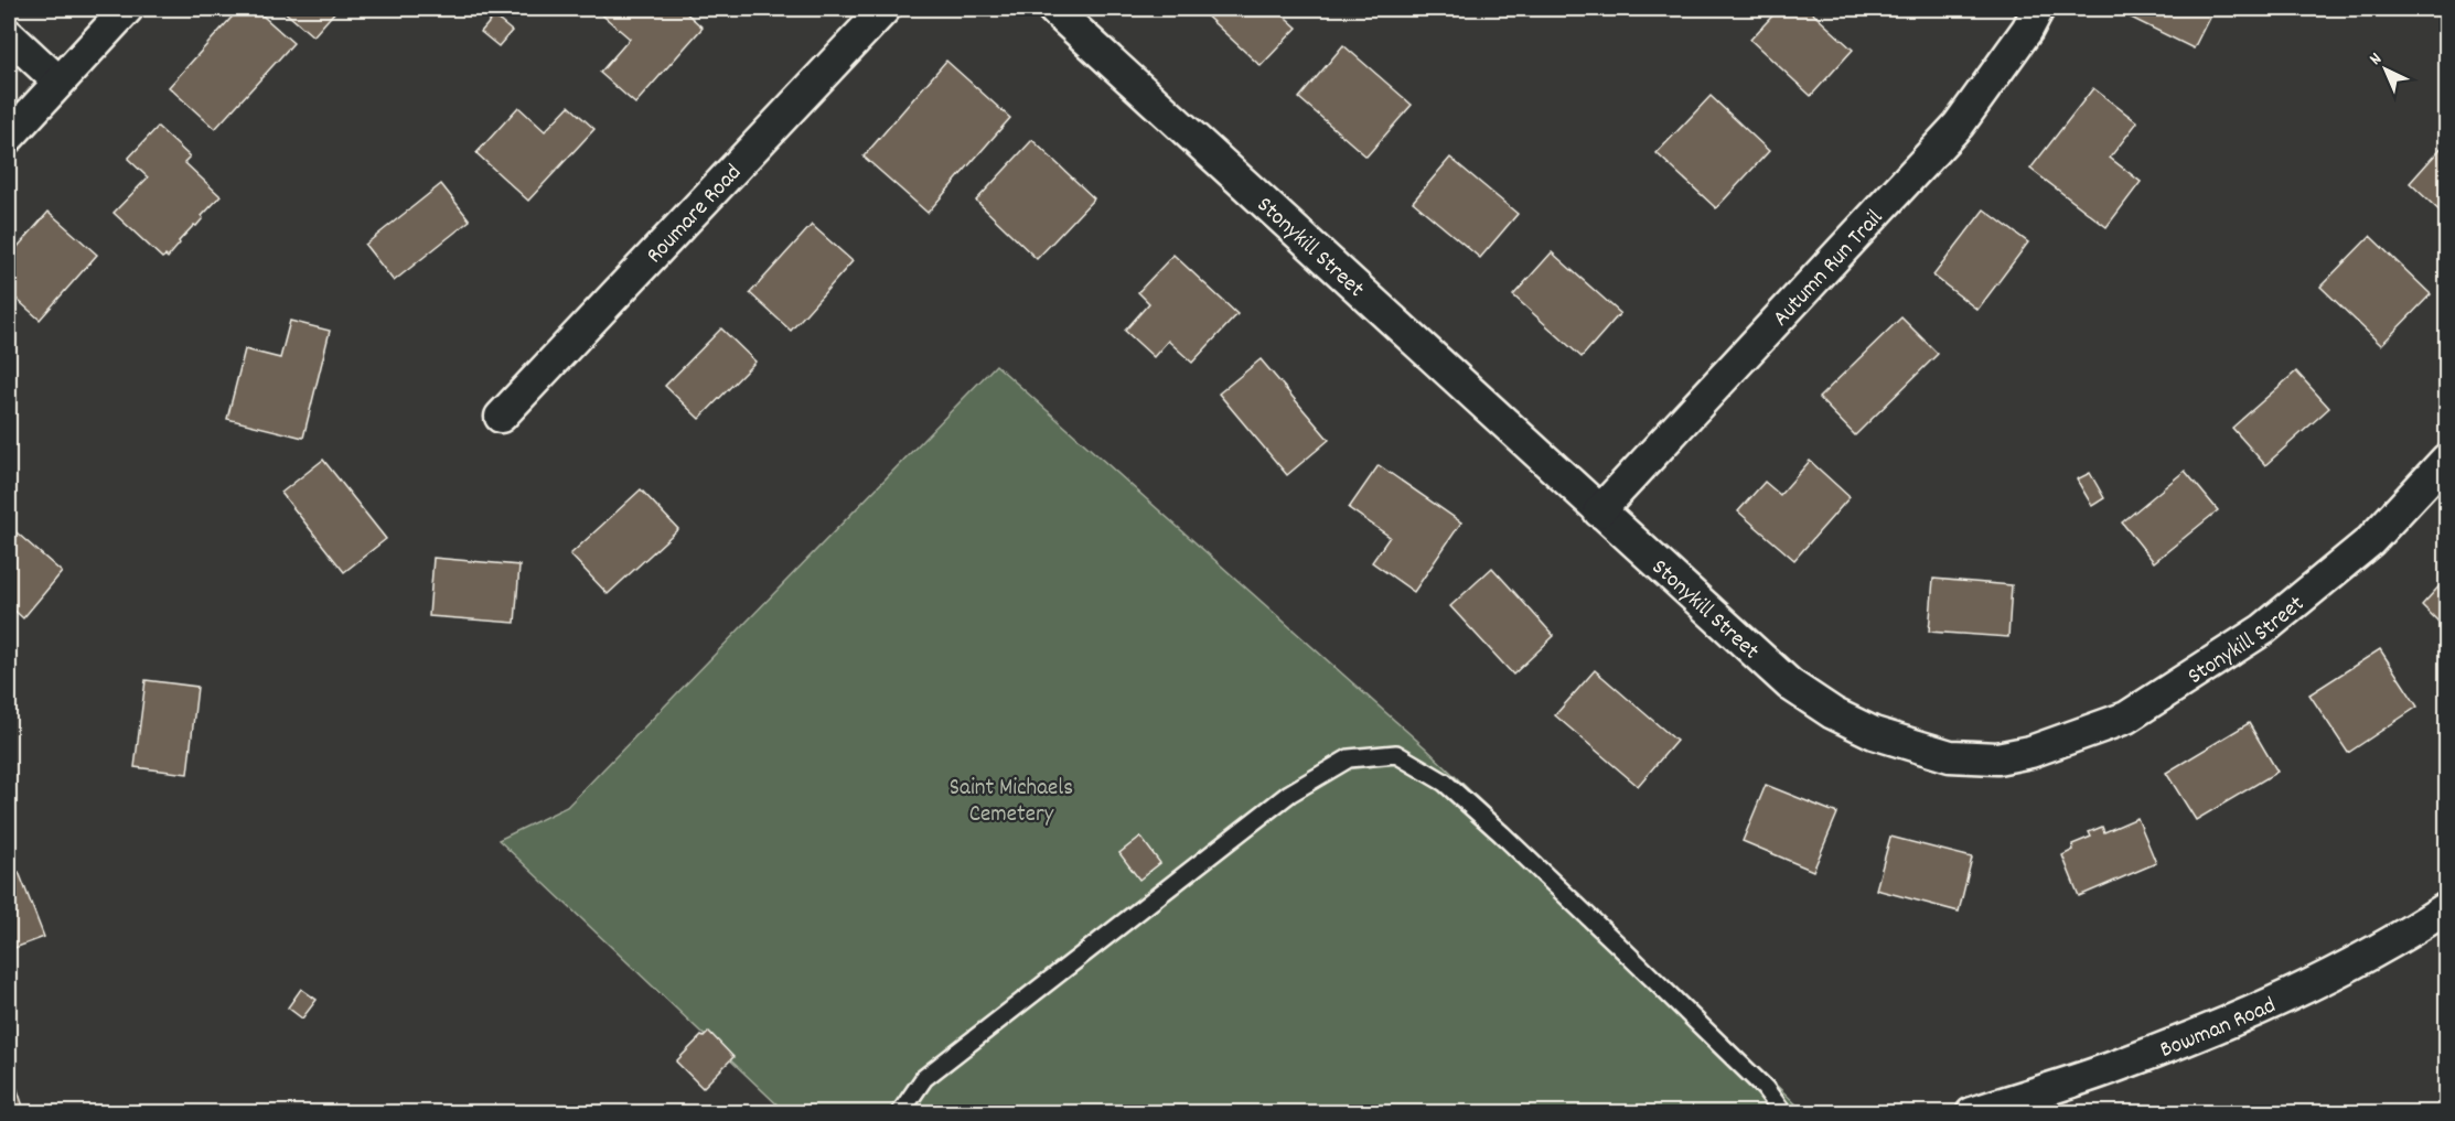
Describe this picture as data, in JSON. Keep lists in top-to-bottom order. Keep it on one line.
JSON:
{"streets":{"street":["Roumare Road","Stonykill Street","Autumn Run Trail","Bowman Road"]},"crossings":[["Stonykill Street","Autumn Run Trail"]],"parks":["Saint Michaels Cemetery"],"north":"top left"}
